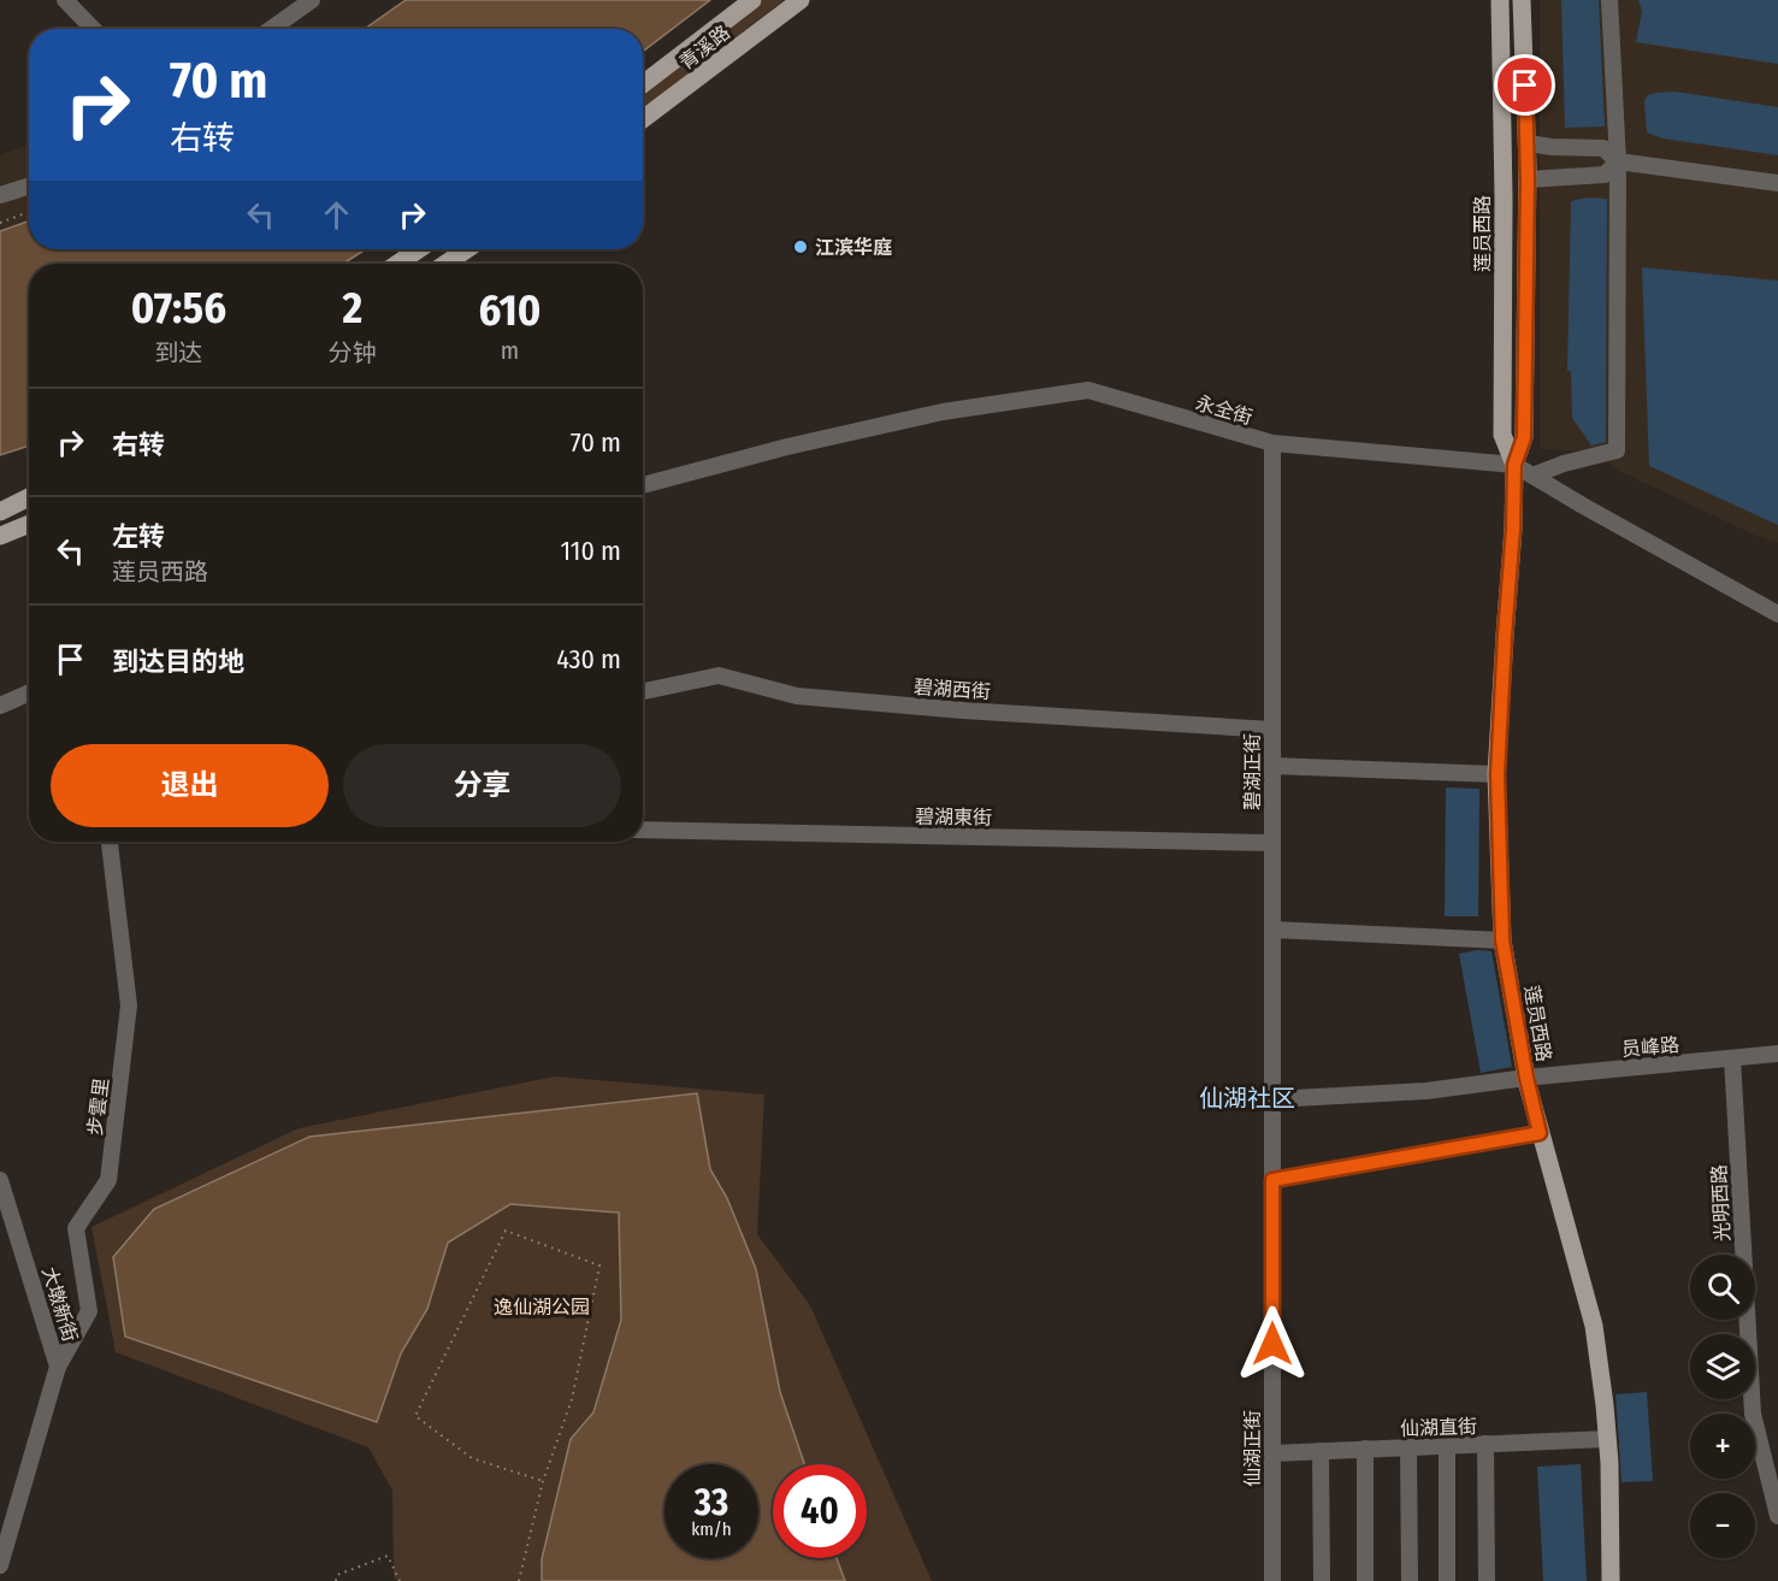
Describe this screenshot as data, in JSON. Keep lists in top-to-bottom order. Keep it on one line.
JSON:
{"streets":{"main road":["青溪路","莲员西路"],"street":["永全街","碧湖西街","碧湖正街","碧湖東街","员峰路","步雲里","光明西路","大墩新街","仙湖直街","仙湖正街"]},"crossings":[["莲员西路","永全街"],["莲员西路","员峰路"],["莲员西路","仙湖直街"],["永全街","碧湖正街"],["碧湖西街","碧湖正街"],["碧湖正街","碧湖東街"],["碧湖正街","员峰路"],["碧湖正街","仙湖正街"],["员峰路","光明西路"],["员峰路","仙湖正街"],["步雲里","大墩新街"],["仙湖直街","仙湖正街"]],"districts":["仙湖社区"],"parks":["逸仙湖公园"],"places":["江滨华庭"],"page":{"turn":["70 m","右转"],"eta":["07:56","到达","2","分钟","610","m"],"list":[{"name":"右转","value":"70 m"},{"name":"左转","note":"莲员西路","value":"110 m"},{"name":"到达目的地","value":"430 m"}],"buttons":["退出","分享"],"map_buttons":["+","−"],"speed":"33 km/h","limit":"40"}}
